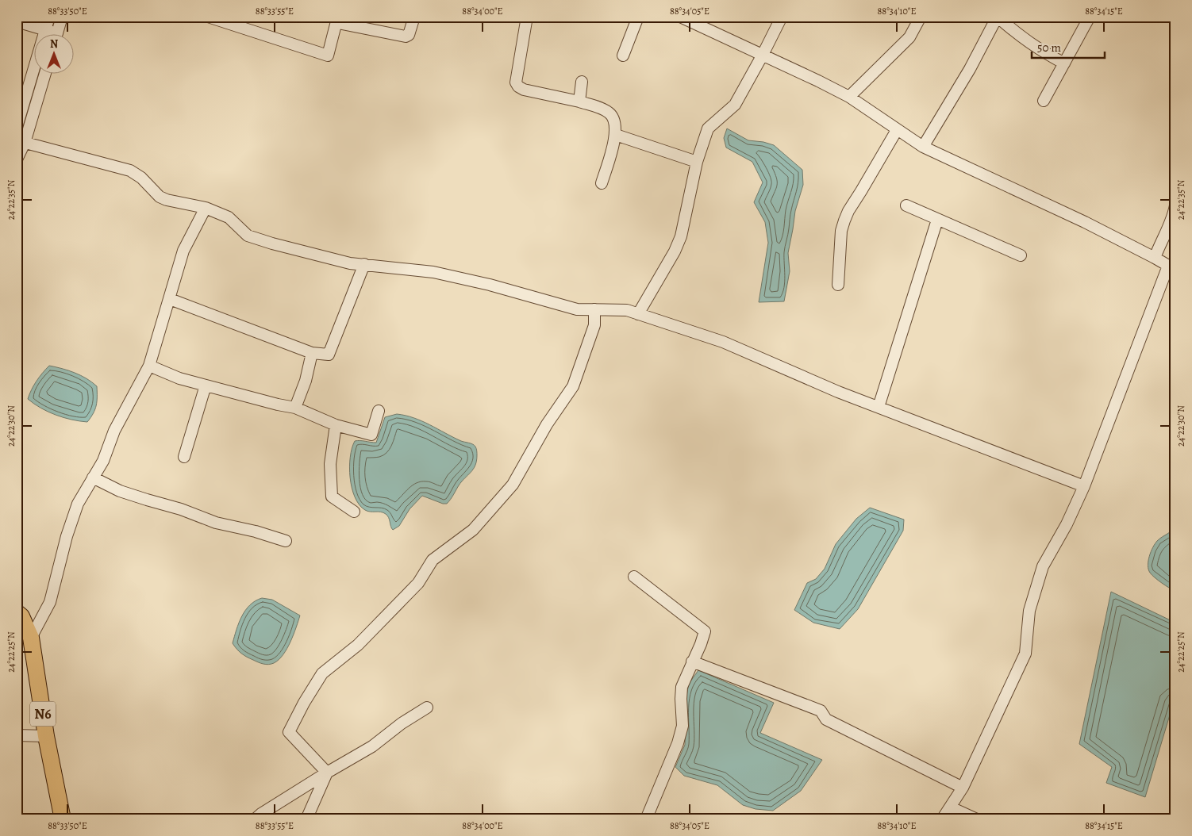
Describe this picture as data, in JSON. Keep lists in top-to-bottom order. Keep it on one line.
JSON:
{"streets":{"highway":["N6"]},"scale_bar":"50 m","north":"top","coordinates":["88°33'50\"E","88°33'55\"E","88°34'00\"E","88°34'05\"E","88°34'10\"E","88°34'15\"E","24°22'35\"N","24°22'30\"N","24°22'25\"N"]}
